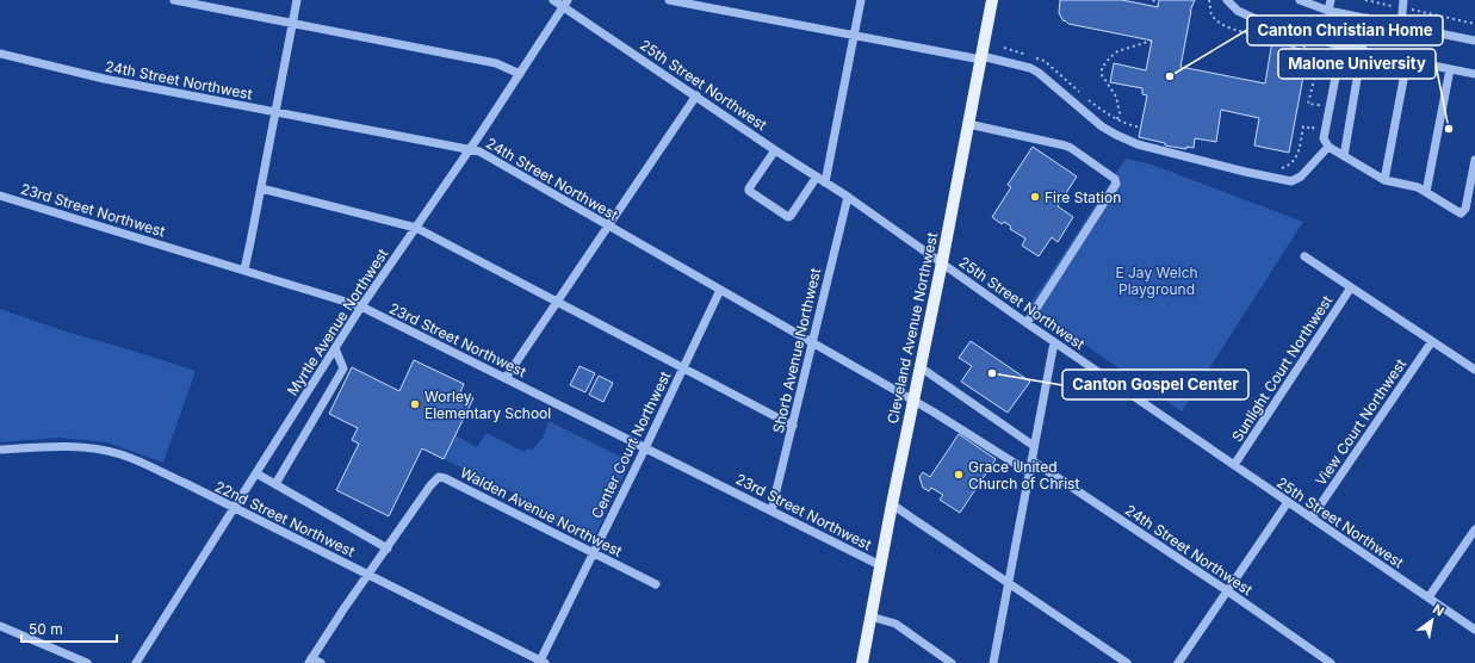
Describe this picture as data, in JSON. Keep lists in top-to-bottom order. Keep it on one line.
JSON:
{"streets":{"main road":["Cleveland Avenue Northwest"],"street":["24th Street Northwest","25th Street Northwest","23rd Street Northwest","Myrtle Avenue Northwest","Shorb Avenue Northwest","Sunlight Court Northwest","View Court Northwest","Center Court Northwest","Walden Avenue Northwest","22nd Street Northwest"]},"crossings":[["24th Street Northwest","Myrtle Avenue Northwest"],["24th Street Northwest","Cleveland Avenue Northwest"],["24th Street Northwest","Shorb Avenue Northwest"],["24th Street Northwest","Center Court Northwest"],["25th Street Northwest","Myrtle Avenue Northwest"],["25th Street Northwest","Cleveland Avenue Northwest"],["25th Street Northwest","Shorb Avenue Northwest"],["25th Street Northwest","Sunlight Court Northwest"],["25th Street Northwest","View Court Northwest"],["23rd Street Northwest","Myrtle Avenue Northwest"],["23rd Street Northwest","Cleveland Avenue Northwest"],["23rd Street Northwest","Shorb Avenue Northwest"],["23rd Street Northwest","Center Court Northwest"],["Myrtle Avenue Northwest","22nd Street Northwest"],["Center Court Northwest","Walden Avenue Northwest"],["Center Court Northwest","22nd Street Northwest"],["Walden Avenue Northwest","22nd Street Northwest"]],"parks":["E Jay Welch Playground"],"places":["Canton Christian Home","Malone University","Fire Station","Canton Gospel Center","Worley Elementary School","Grace United Church of Christ"],"scale_bar":"50 m","north":"top right"}
